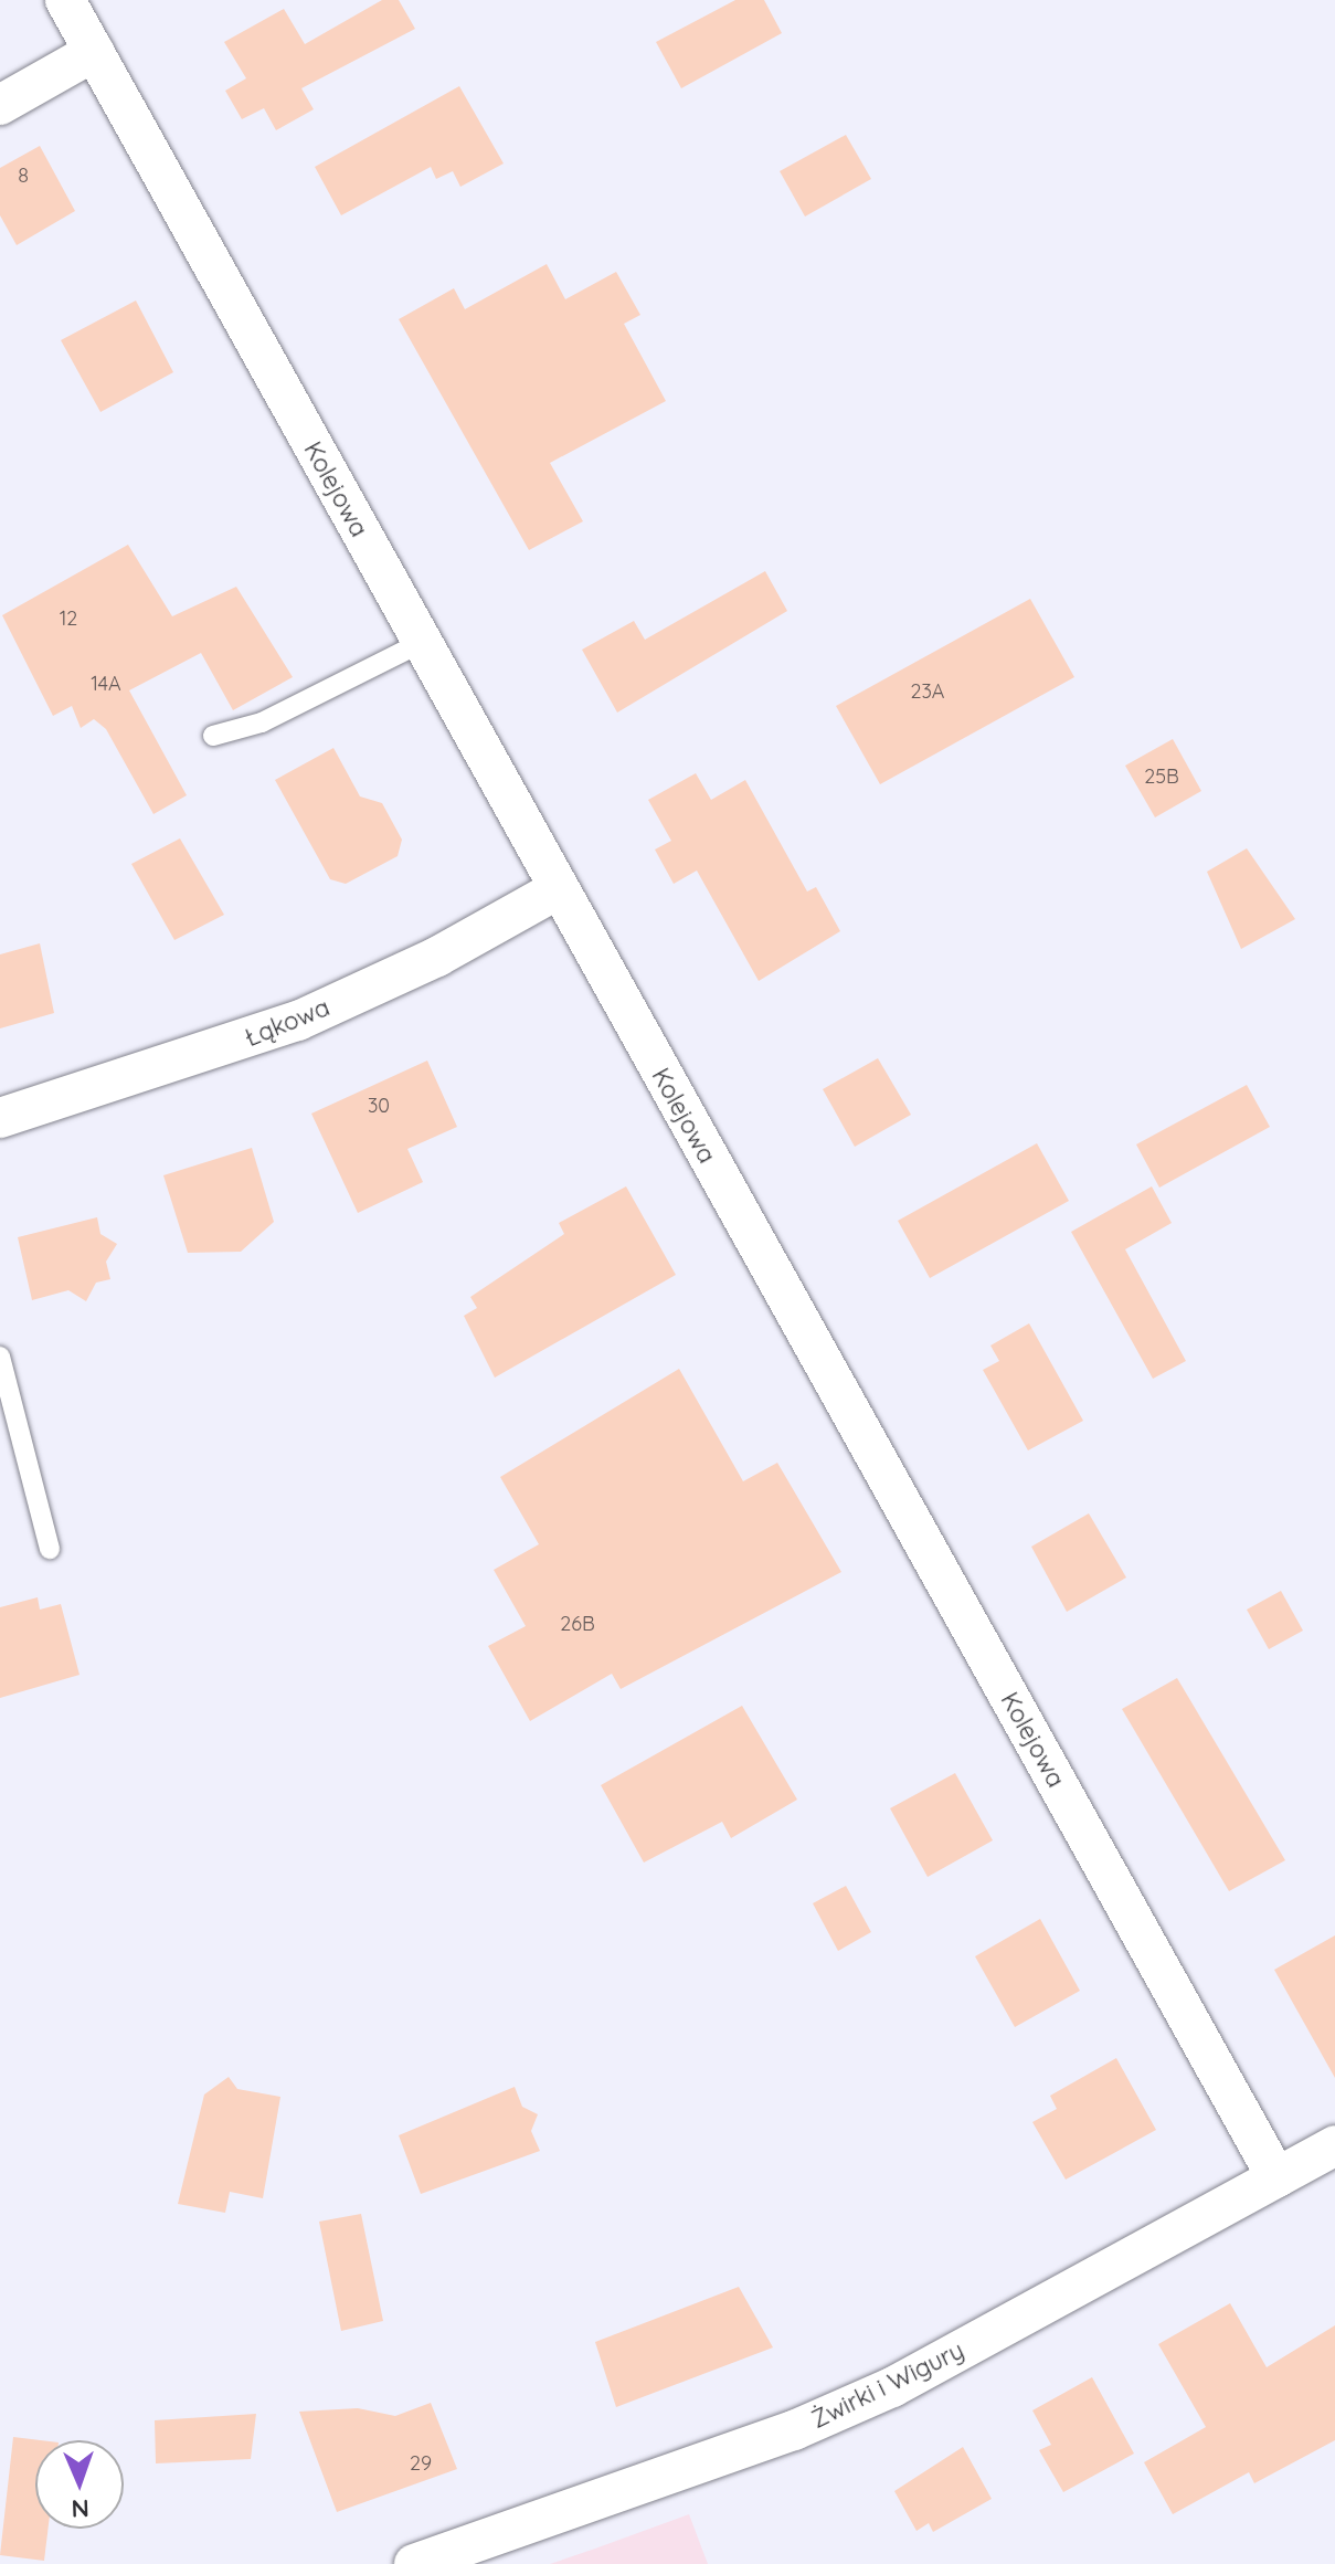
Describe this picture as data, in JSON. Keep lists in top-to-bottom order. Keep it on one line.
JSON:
{"streets":{"street":["Kolejowa","Łąkowa","Żwirki i Wigury"]},"crossings":[["Kolejowa","Łąkowa"],["Kolejowa","Żwirki i Wigury"]],"house_numbers":["8","12","14A","23A","25B","30","26B","29"],"north":"bottom"}
